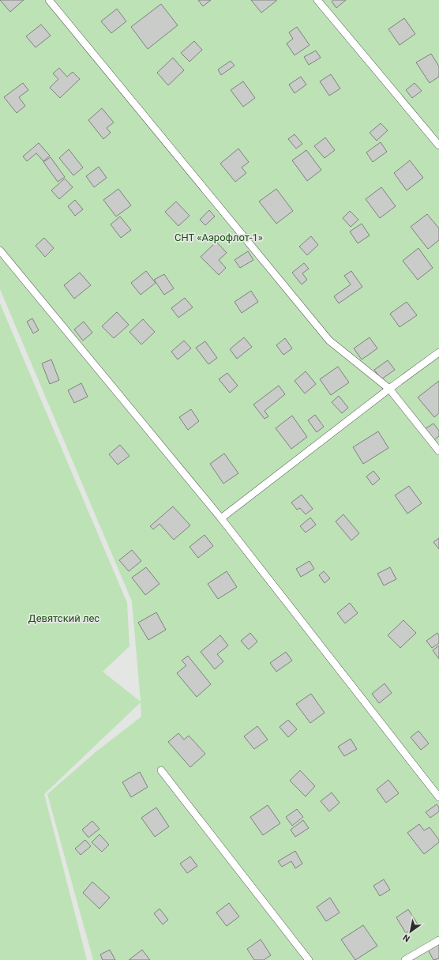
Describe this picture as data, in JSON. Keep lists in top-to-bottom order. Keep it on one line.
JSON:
{"parks":["СНТ «Аэрофлот-1»","Девятский лес"],"north":"bottom left"}
